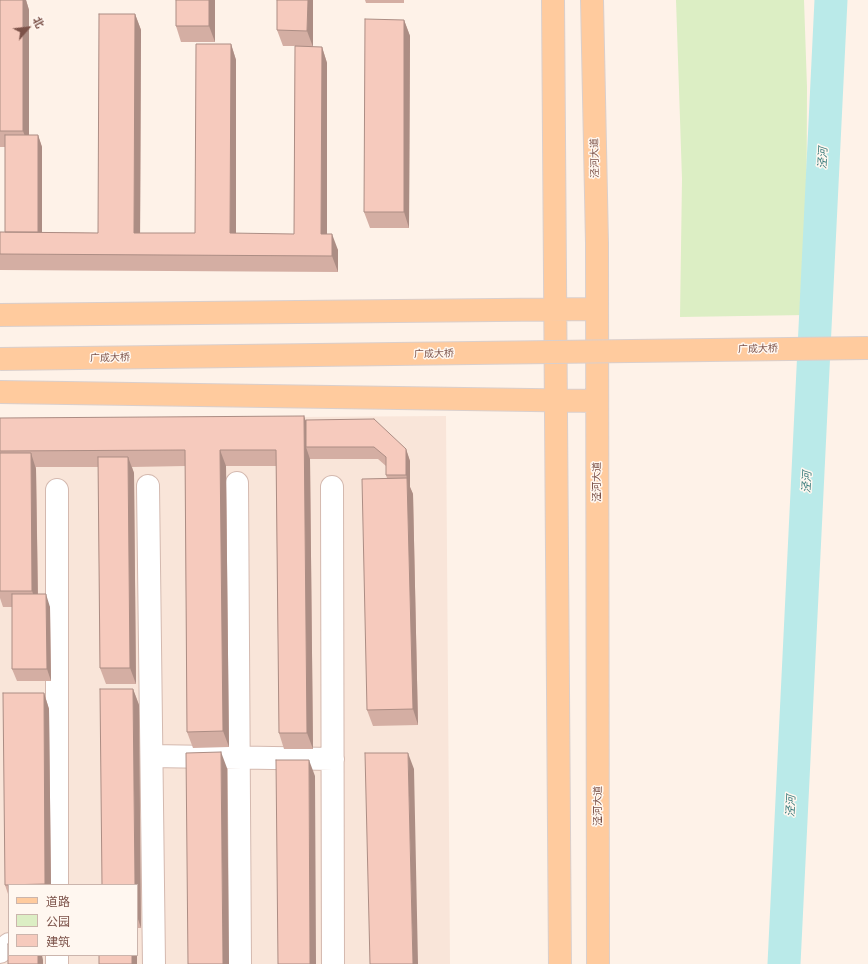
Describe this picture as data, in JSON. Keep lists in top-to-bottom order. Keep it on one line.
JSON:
{"streets":{"main road":["泾河大道","广成大桥"]},"water":["泾河"],"legend":["道路","公园","建筑"],"north":"top right"}
